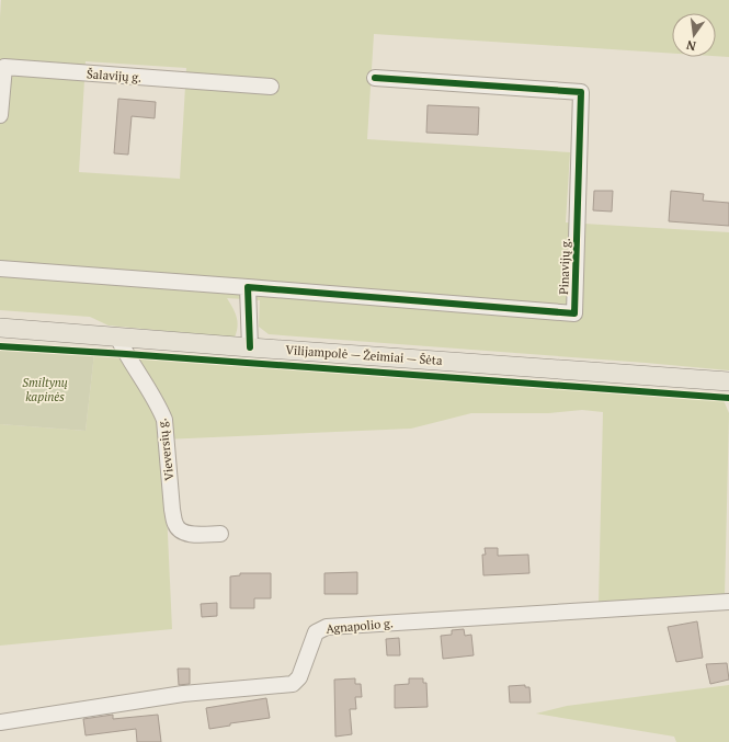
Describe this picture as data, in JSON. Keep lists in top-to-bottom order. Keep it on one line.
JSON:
{"streets":{"main road":["Vilijampolė — Žeimiai — Šėta"],"street":["Šalavijų g.","Pinavijų g.","Vieversių g.","Agnapolio g."]},"crossings":[["Vilijampolė — Žeimiai — Šėta","Vieversių g."]],"parks":["Smiltynų kapinės"],"north":"bottom"}
